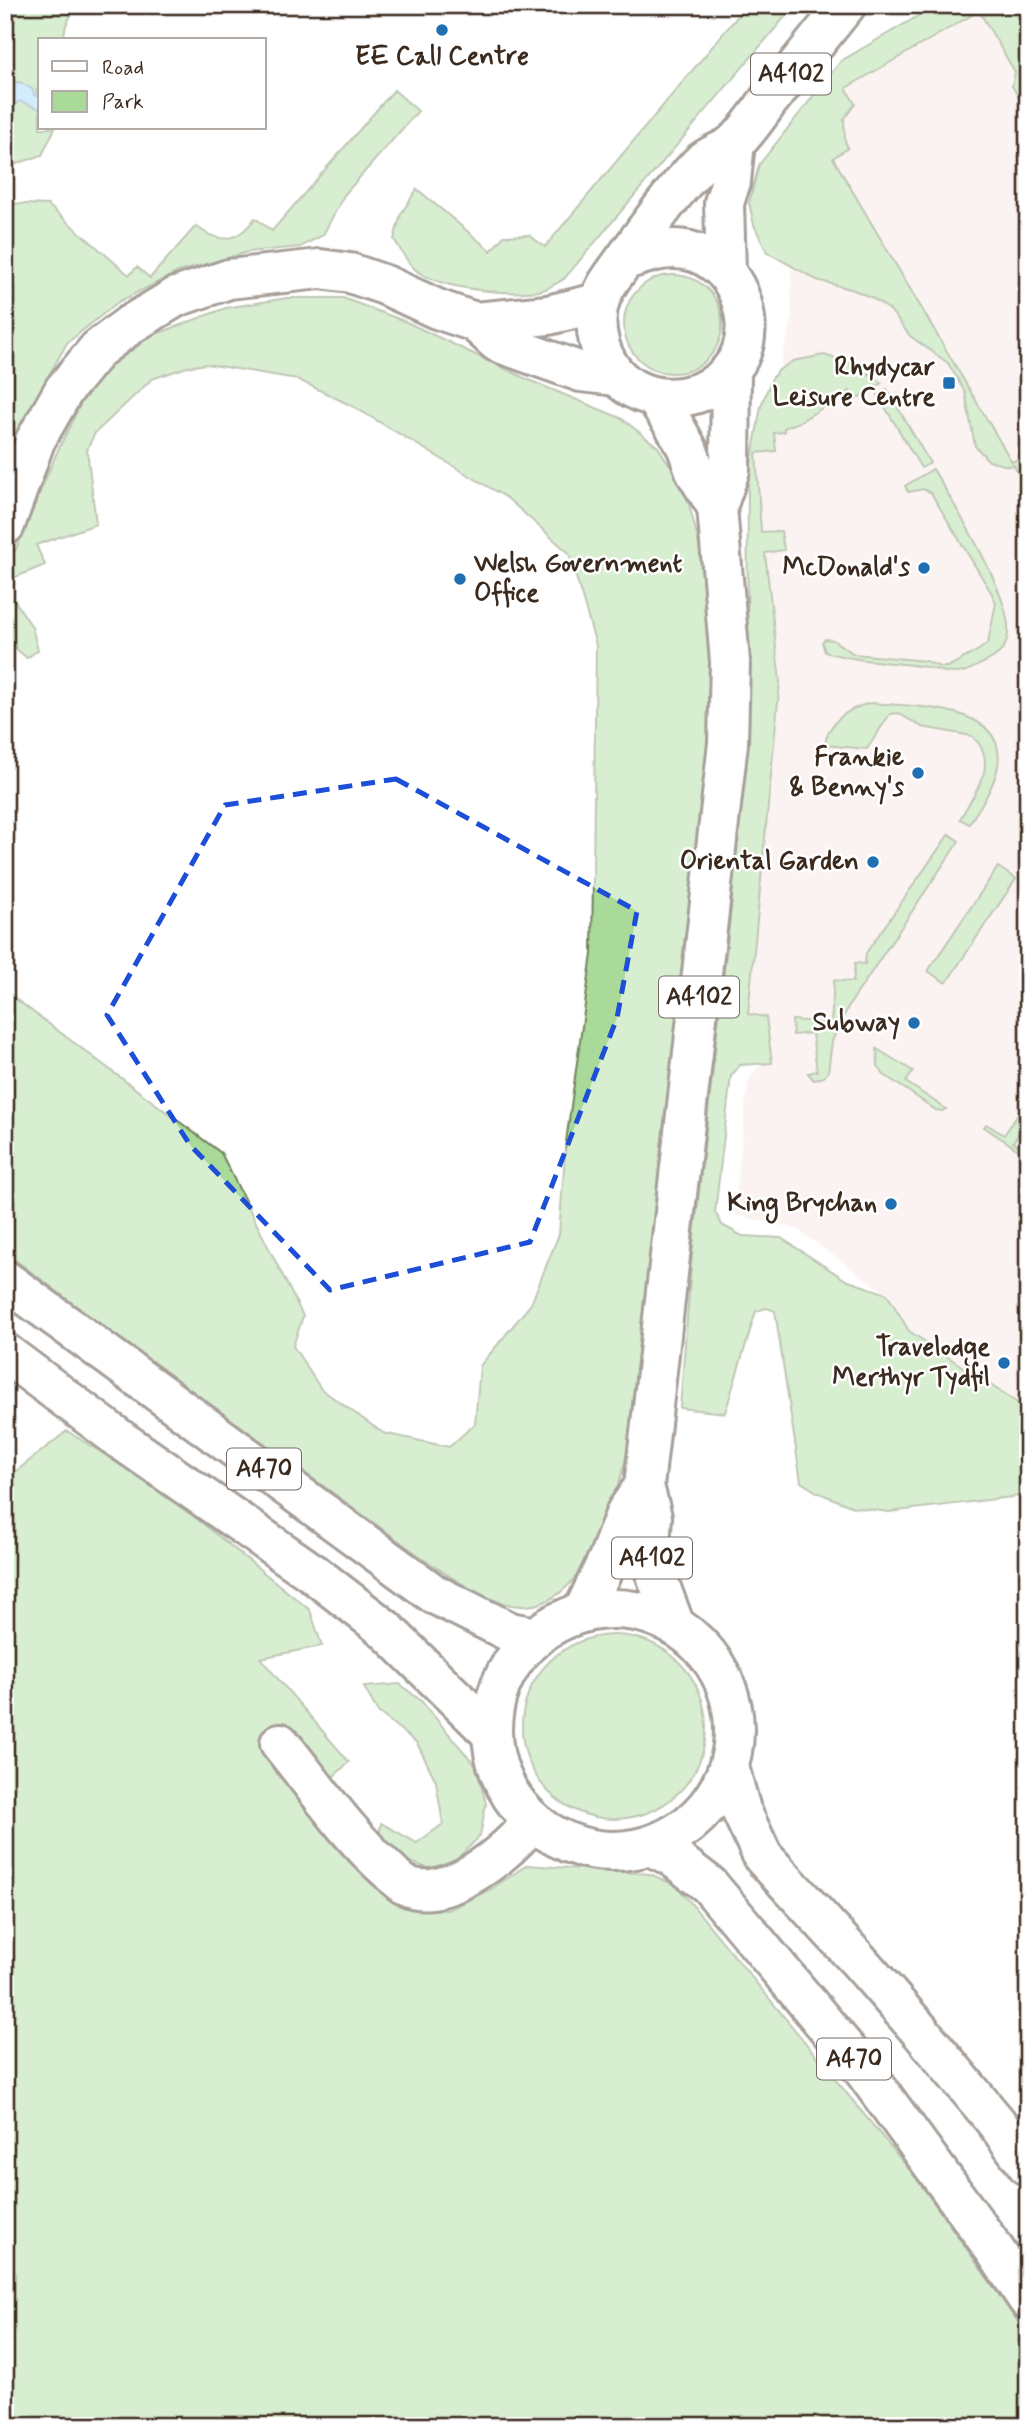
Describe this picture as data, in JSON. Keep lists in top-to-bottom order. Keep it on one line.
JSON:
{"streets":{"main road":["A4102","A470"]},"crossings":[["A4102","A470"]],"places":{"other":["EE Call Centre","McDonald's","Welsh Government Office","Frankie & Benny's","Oriental Garden","Subway","King Brychan","Travelodge Merthyr Tydfil"],"transit":["Rhydycar Leisure Centre"]},"legend":["Road","Park"]}
